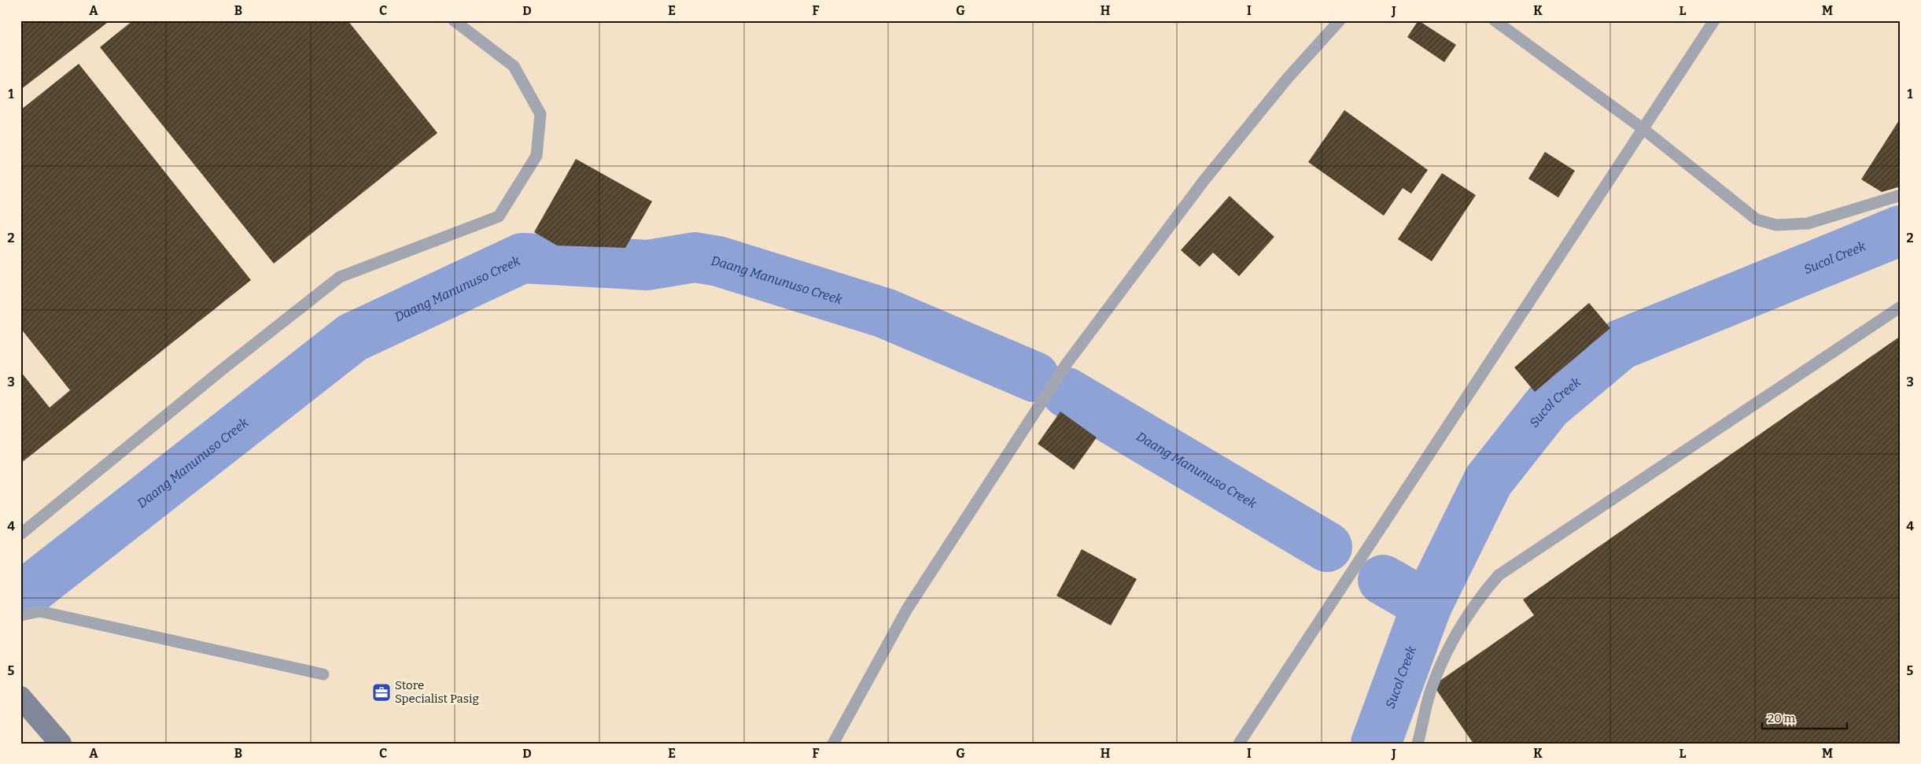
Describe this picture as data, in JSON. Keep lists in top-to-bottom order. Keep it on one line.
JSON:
{"water":["Sucol Creek","Daang Manunuso Creek"],"places":{"office":["Store Specialist Pasig"]},"scale_bar":"20 m","grid":{"columns":["A","B","C","D","E","F","G","H","I","J","K","L","M"],"rows":["1","2","3","4","5"]}}
